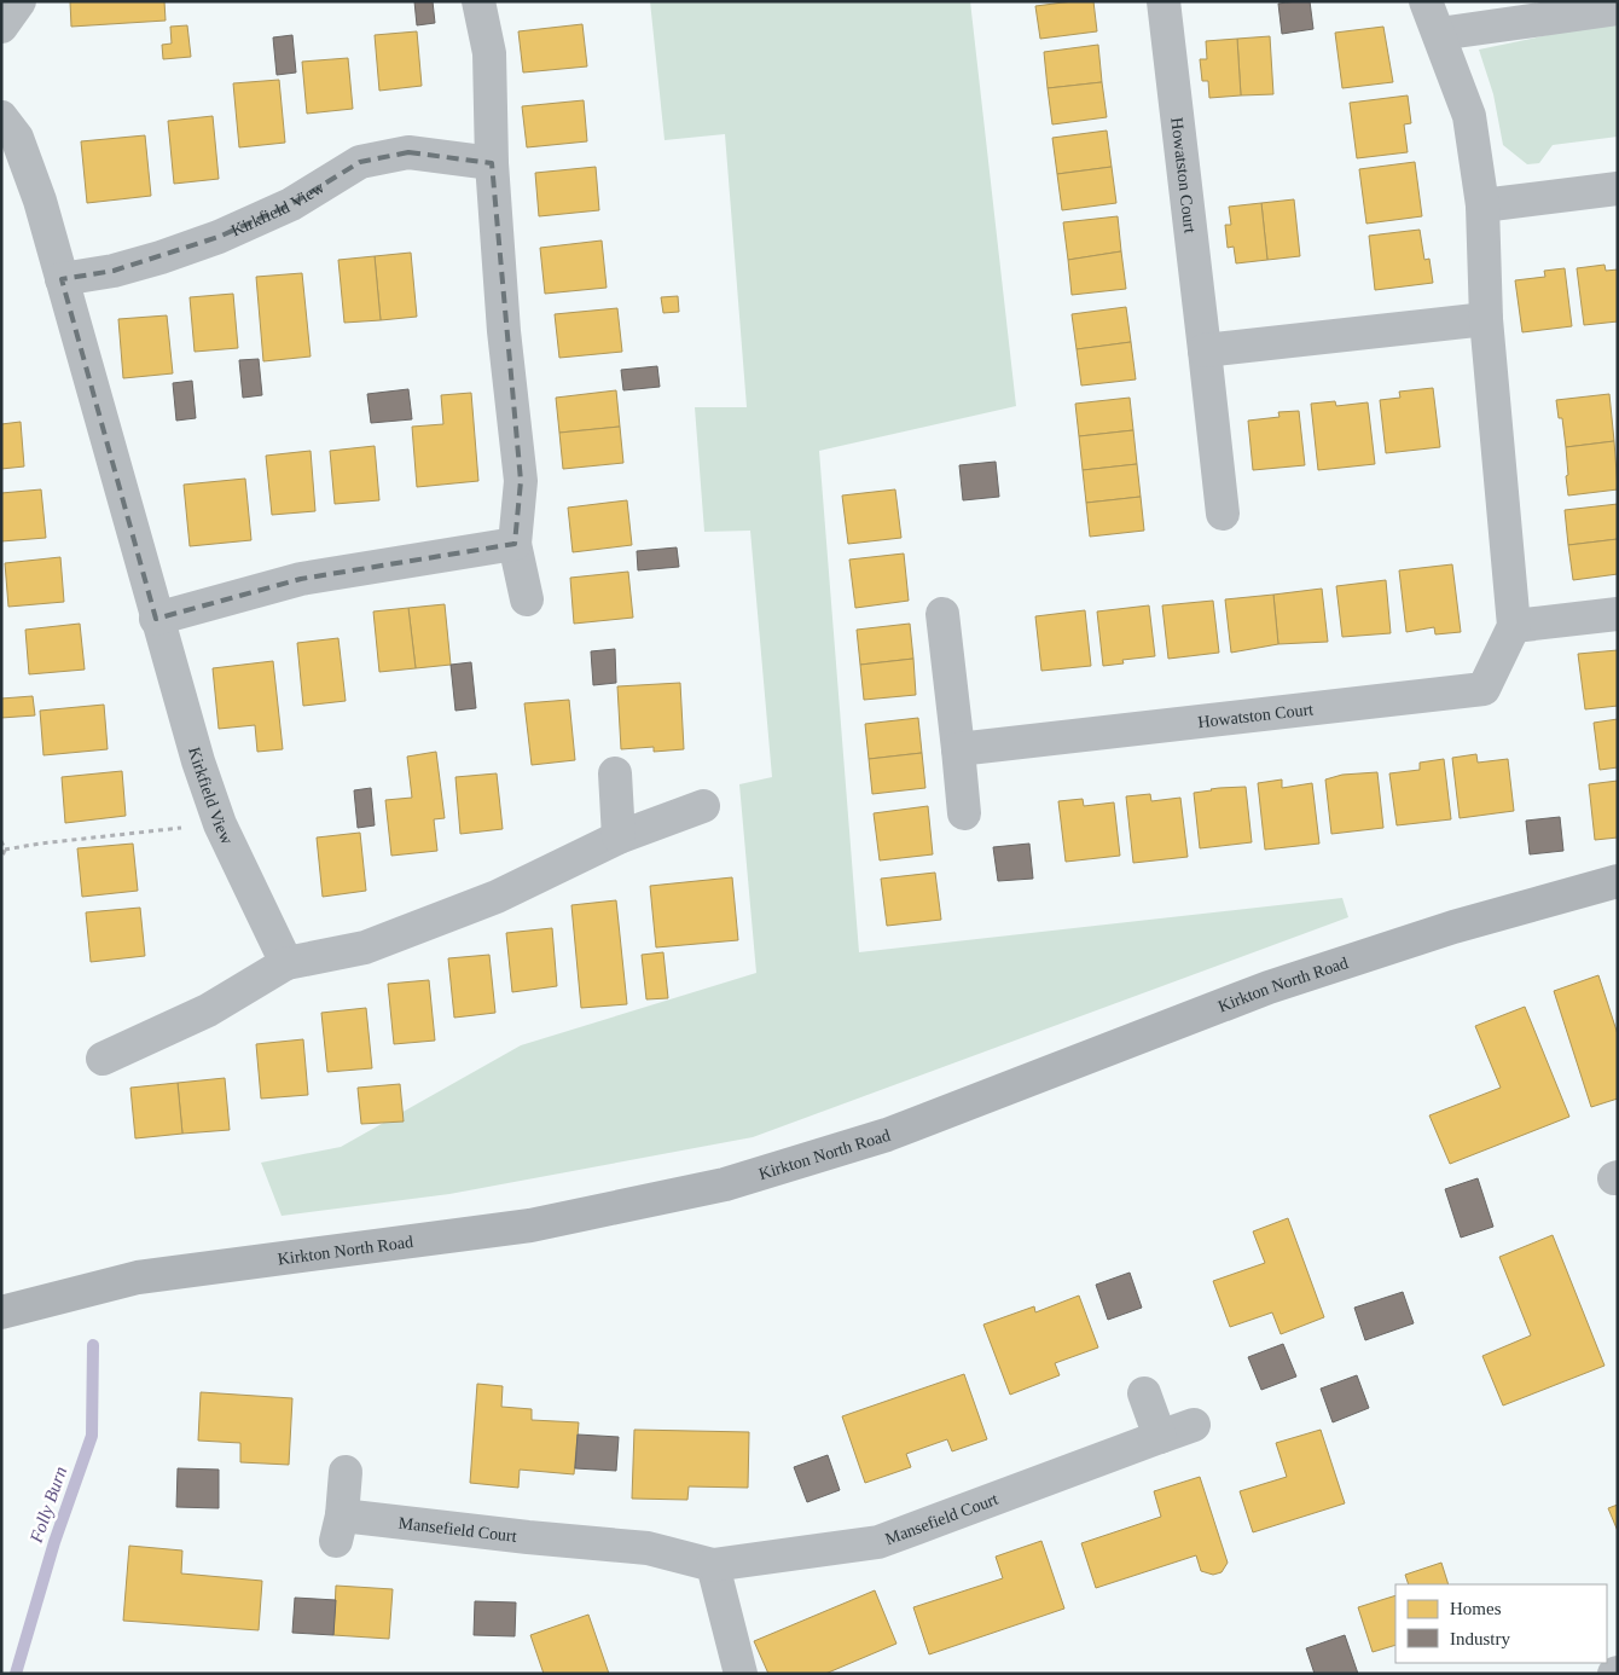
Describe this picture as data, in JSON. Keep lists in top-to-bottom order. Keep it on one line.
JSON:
{"streets":{"main road":["Kirkton North Road"],"street":["Howatston Court","Kirkfield View","Mansefield Court"]},"water":["Folly Burn"],"legend":["Homes","Industry"]}
